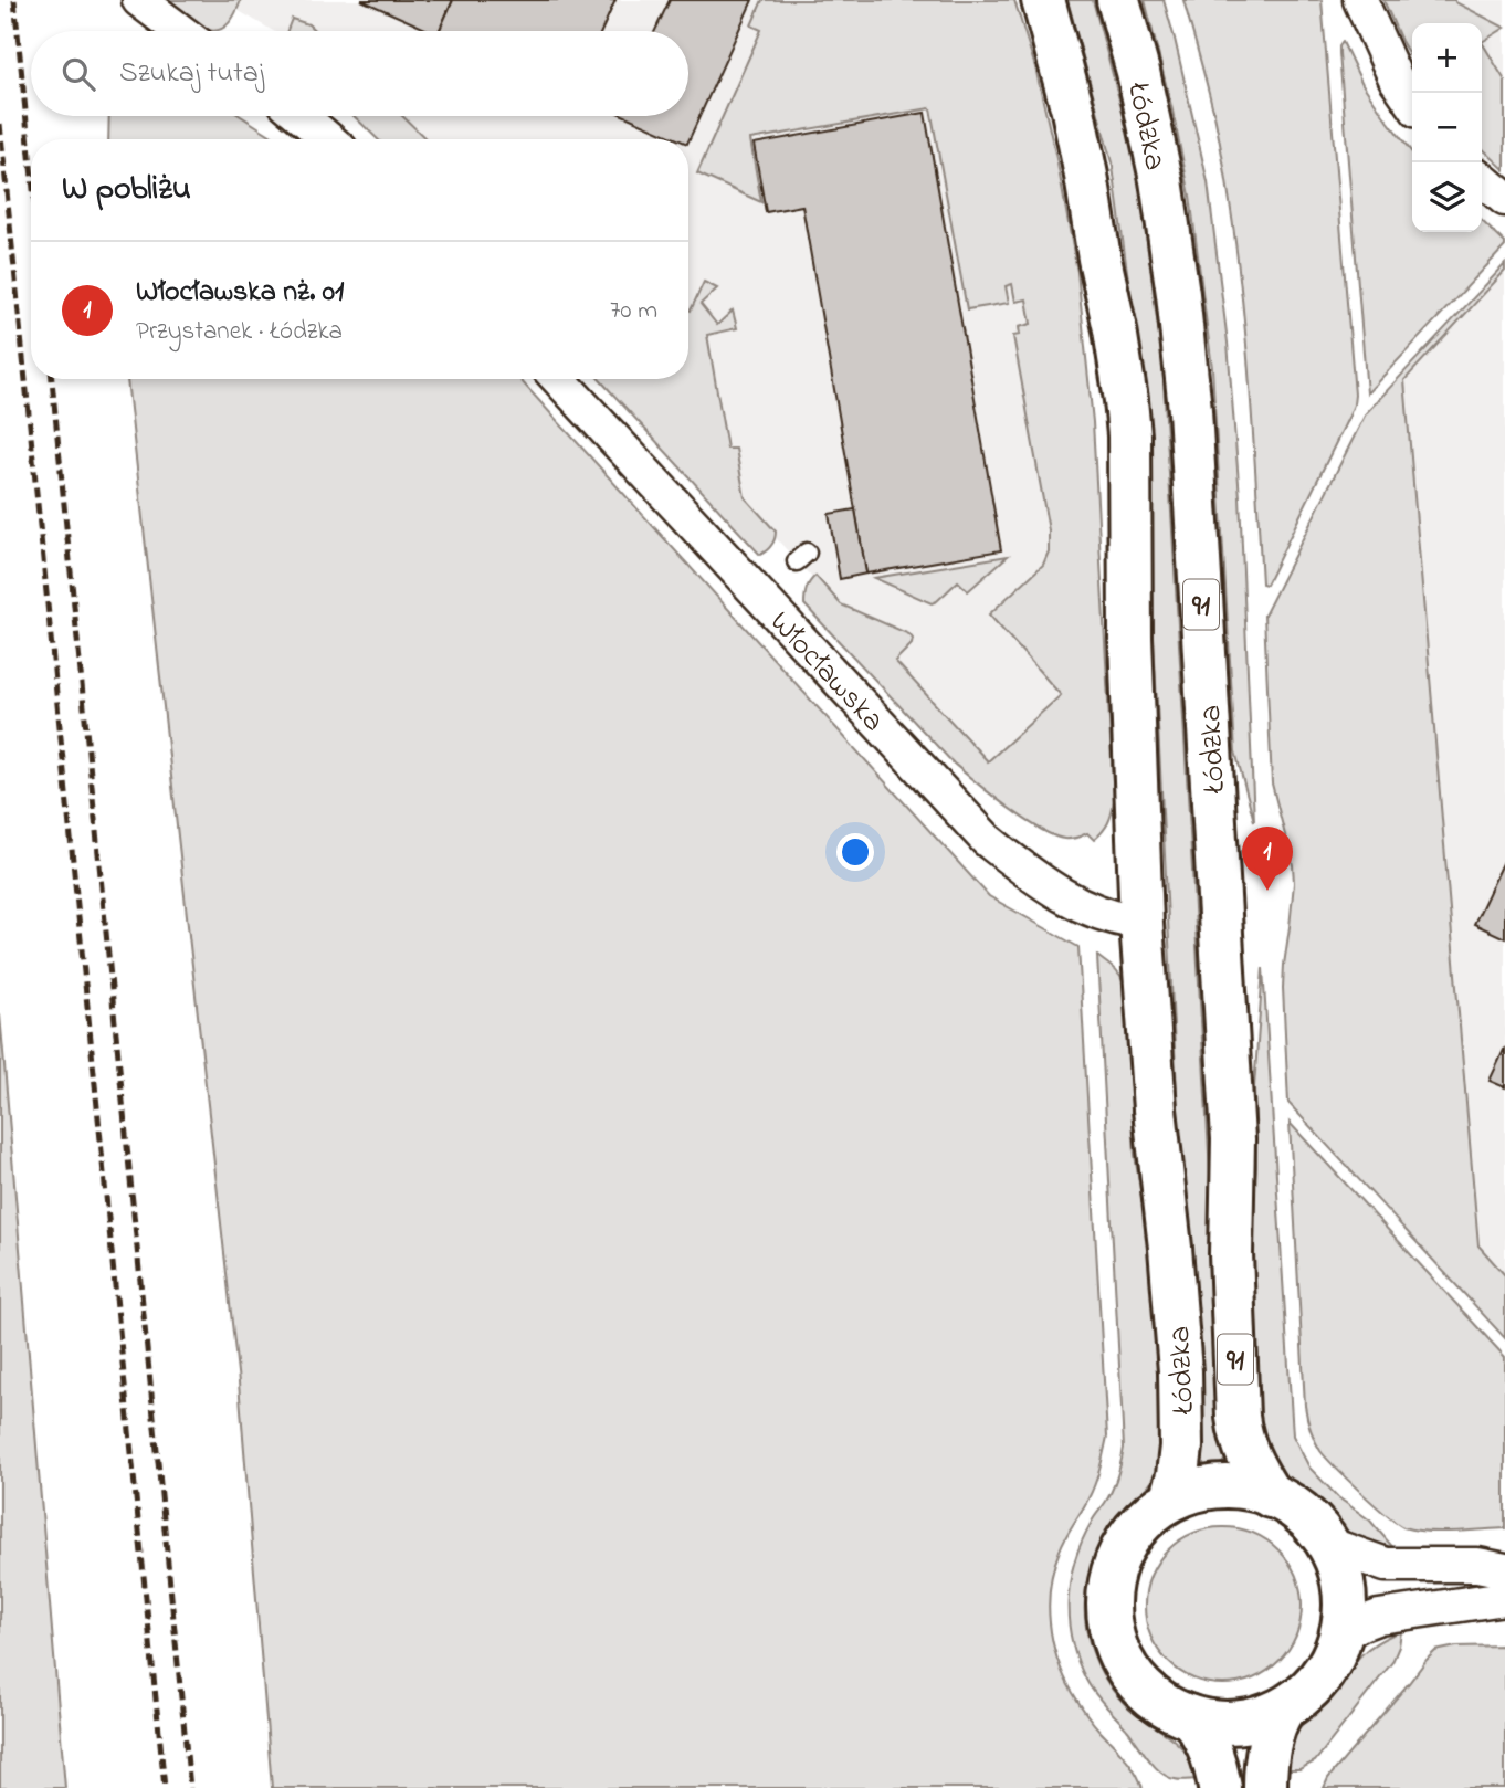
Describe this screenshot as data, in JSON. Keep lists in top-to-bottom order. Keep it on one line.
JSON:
{"streets":{"main road":["Łódzka","91"],"street":["Włocławska"]},"crossings":[["Łódzka","91"],["Łódzka","Włocławska"]],"page":{"map_buttons":["+","−"],"search":"Szukaj tutaj","heading":"W pobliżu","list":[{"mark":"1","name":"Włocławska nż. 01","note":"Przystanek · Łódzka","value":"70 m"}],"pins":"1"}}
